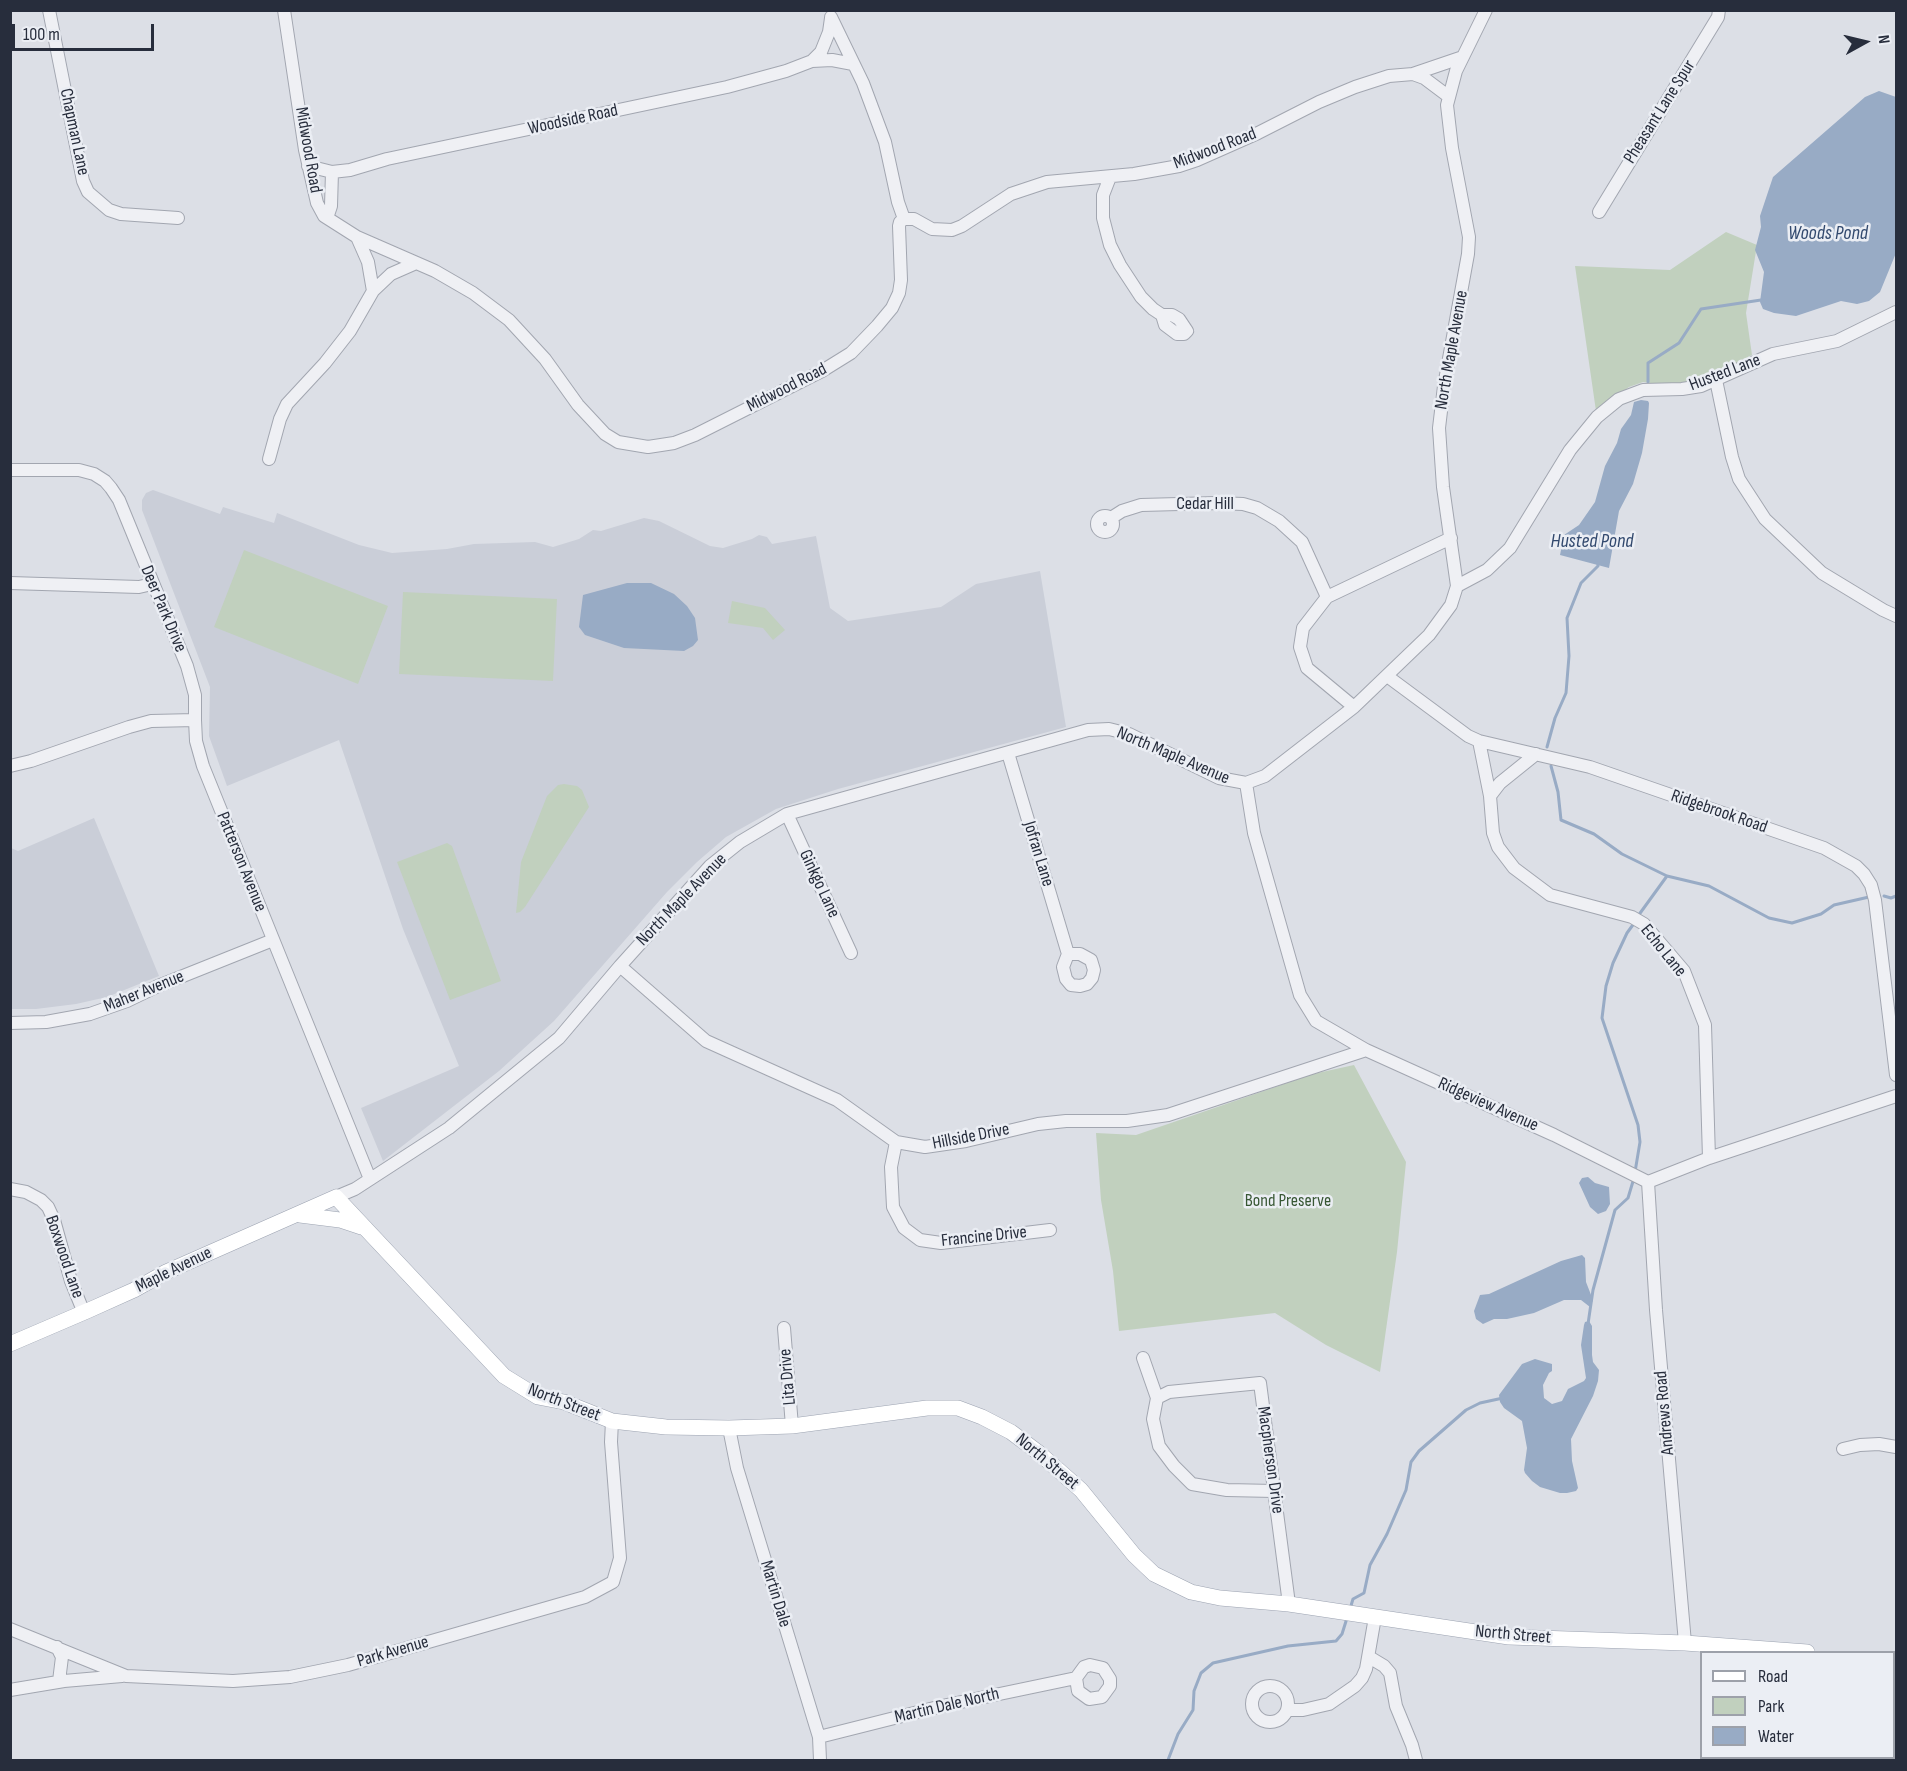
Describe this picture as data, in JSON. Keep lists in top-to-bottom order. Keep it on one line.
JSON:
{"streets":{"main road":["Maple Avenue","North Street"],"street":["Pheasant Lane Spur","Woodside Road","Chapman Lane","Midwood Road","North Maple Avenue","Husted Lane","Cedar Hill","Deer Park Drive","Ridgebrook Road","Jofran Lane","Patterson Avenue","Ginkgo Lane","Echo Lane","Maher Avenue","Ridgeview Avenue","Hillside Drive","Francine Drive","Boxwood Lane","Lita Drive","Andrews Road","Macpherson Drive","Martin Dale","Park Avenue","Martin Dale North"]},"crossings":[["Woodside Road","Midwood Road"],["Midwood Road","North Maple Avenue"],["North Maple Avenue","Husted Lane"],["North Maple Avenue","Ridgebrook Road"],["North Maple Avenue","Jofran Lane"],["North Maple Avenue","Patterson Avenue"],["North Maple Avenue","Ginkgo Lane"],["North Maple Avenue","Ridgeview Avenue"],["North Maple Avenue","Hillside Drive"],["North Maple Avenue","Maple Avenue"],["North Maple Avenue","North Street"],["Deer Park Drive","Patterson Avenue"],["Ridgebrook Road","Echo Lane"],["Patterson Avenue","Maher Avenue"],["Ridgeview Avenue","Hillside Drive"],["Ridgeview Avenue","Andrews Road"],["Hillside Drive","Francine Drive"],["Boxwood Lane","Maple Avenue"],["Maple Avenue","North Street"],["Lita Drive","North Street"],["North Street","Andrews Road"],["North Street","Macpherson Drive"],["North Street","Martin Dale"],["North Street","Park Avenue"],["Martin Dale","Martin Dale North"]],"water":["Woods Pond","Husted Pond"],"parks":["Bond Preserve"],"legend":["Road","Park","Water"],"scale_bar":"100 m","north":"right"}
